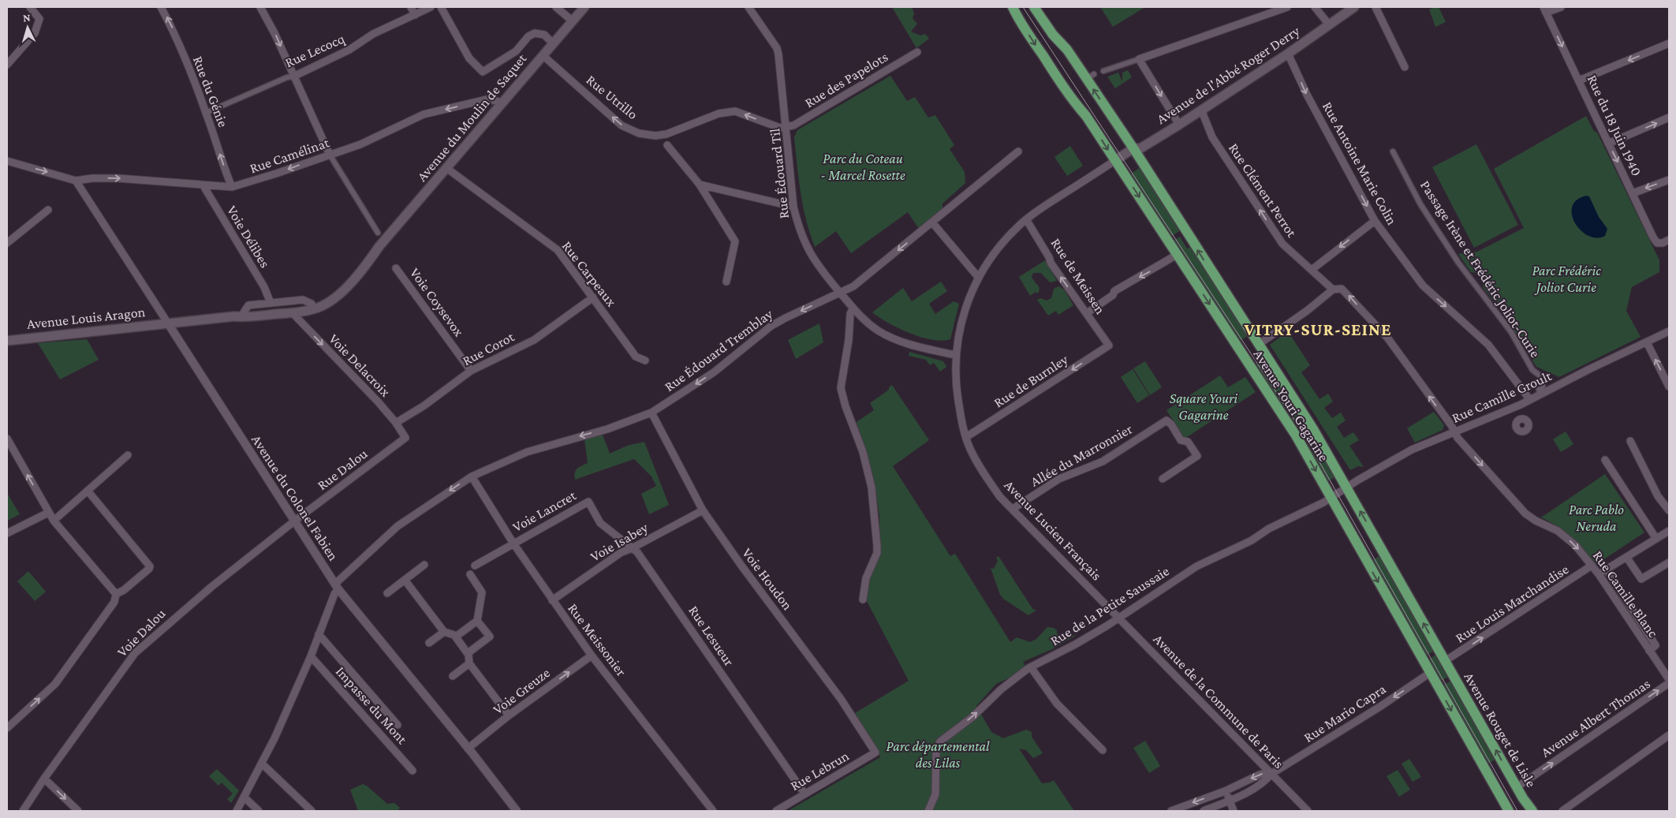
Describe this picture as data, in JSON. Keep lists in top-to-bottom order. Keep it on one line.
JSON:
{"streets":{"main road":["Avenue de l'Abbé Roger Derry","Avenue du Moulin de Saquet","Avenue Louis Aragon","Avenue Youri Gagarine","Avenue Rouget de Lisle"],"street":["Rue Lecocq","Rue des Papelots","Rue du Génie","Rue Utrillo","Rue du 18 Juin 1940","Rue Camélinat","Rue Antoine Marie Colin","Rue Édouard Til","Rue Clément Perrot","Voie Délibes","Passage Irène et Frédéric Joliot-Curie","Rue Carpeaux","Rue de Meissen","Voie Coysevox","Rue Corot","Rue Édouard Tremblay","Voie Delacroix","Rue de Burnley","Rue Camille Groult","Allée du Marronnier","Rue Dalou","Avenue du Colonel Fabien","Voie Lancret","Avenue Lucien Français","Voie Isabey","Voie Houdon","Rue Camille Blanc","Rue Louis Marchandise","Rue de la Petite Saussaie","Voie Dalou","Rue Lesueur","Rue Meissonier","Voie Greuze","Avenue de la Commune de Paris","Impasse du Mont","Rue Mario Capra","Avenue Albert Thomas","Rue Lebrun"]},"crossings":[["Rue Lecocq","Rue du Génie"],["Avenue de l'Abbé Roger Derry","Rue Antoine Marie Colin"],["Avenue de l'Abbé Roger Derry","Rue Clément Perrot"],["Avenue de l'Abbé Roger Derry","Avenue Youri Gagarine"],["Avenue de l'Abbé Roger Derry","Avenue Lucien Français"],["Rue des Papelots","Rue Utrillo"],["Rue des Papelots","Rue Édouard Til"],["Rue du Génie","Rue Camélinat"],["Rue Utrillo","Avenue du Moulin de Saquet"],["Rue Utrillo","Rue Édouard Til"],["Avenue du Moulin de Saquet","Rue Camélinat"],["Avenue du Moulin de Saquet","Rue Carpeaux"],["Avenue du Moulin de Saquet","Avenue Louis Aragon"],["Avenue du Moulin de Saquet","Voie Delacroix"],["Avenue du Moulin de Saquet","Avenue du Colonel Fabien"],["Rue Camélinat","Voie Délibes"],["Rue Camélinat","Avenue du Colonel Fabien"],["Rue Antoine Marie Colin","Rue Camille Groult"],["Rue Édouard Til","Rue Édouard Tremblay"],["Rue Édouard Til","Avenue Lucien Français"],["Rue Clément Perrot","Rue Camille Groult"],["Rue Clément Perrot","Rue Camille Blanc"],["Passage Irène et Frédéric Joliot-Curie","Rue Camille Groult"],["Rue Carpeaux","Rue Corot"],["Rue de Meissen","Rue de Burnley"],["Rue de Meissen","Avenue Lucien Français"],["Voie Coysevox","Rue Corot"],["Avenue Louis Aragon","Avenue du Colonel Fabien"],["Rue Corot","Voie Delacroix"],["Rue Édouard Tremblay","Avenue du Colonel Fabien"],["Rue Édouard Tremblay","Voie Houdon"],["Rue Édouard Tremblay","Rue Meissonier"],["Rue Édouard Tremblay","Impasse du Mont"],["Voie Delacroix","Rue Dalou"],["Rue de Burnley","Avenue Lucien Français"],["Rue Camille Groult","Avenue Youri Gagarine"],["Rue Camille Groult","Rue Camille Blanc"],["Rue Camille Groult","Rue de la Petite Saussaie"],["Avenue Youri Gagarine","Avenue Lucien Français"],["Avenue Youri Gagarine","Rue Louis Marchandise"],["Avenue Youri Gagarine","Rue de la Petite Saussaie"],["Avenue Youri Gagarine","Rue Mario Capra"],["Avenue Youri Gagarine","Avenue Rouget de Lisle"],["Allée du Marronnier","Avenue Lucien Français"],["Rue Dalou","Avenue du Colonel Fabien"],["Rue Dalou","Voie Dalou"],["Avenue du Colonel Fabien","Voie Dalou"],["Avenue du Colonel Fabien","Voie Greuze"],["Voie Lancret","Rue Lesueur"],["Voie Lancret","Rue Meissonier"],["Avenue Lucien Français","Avenue de la Commune de Paris"],["Voie Isabey","Voie Houdon"],["Voie Isabey","Rue Lesueur"],["Voie Isabey","Rue Meissonier"],["Voie Houdon","Rue Lebrun"],["Rue Camille Blanc","Rue Louis Marchandise"],["Rue Louis Marchandise","Avenue Rouget de Lisle"],["Rue de la Petite Saussaie","Avenue de la Commune de Paris"],["Rue Lesueur","Rue Lebrun"],["Rue Meissonier","Voie Greuze"],["Avenue de la Commune de Paris","Rue Mario Capra"],["Avenue Albert Thomas","Avenue Rouget de Lisle"]],"one_way":["Rue du Génie","Rue Utrillo","Rue du 18 Juin 1940","Rue Antoine Marie Colin","Rue Clément Perrot","Rue de Meissen","Rue Édouard Tremblay","Voie Delacroix","Rue de Burnley","Rue Camille Blanc","Rue Louis Marchandise","Voie Greuze","Rue Mario Capra"],"districts":["VITRY-SUR-SEINE"],"parks":["Parc du Coteau - Marcel Rosette","Parc Frédéric Joliot Curie","Square Youri Gagarine","Parc Pablo Neruda","Parc départemental des Lilas"],"north":"top"}
